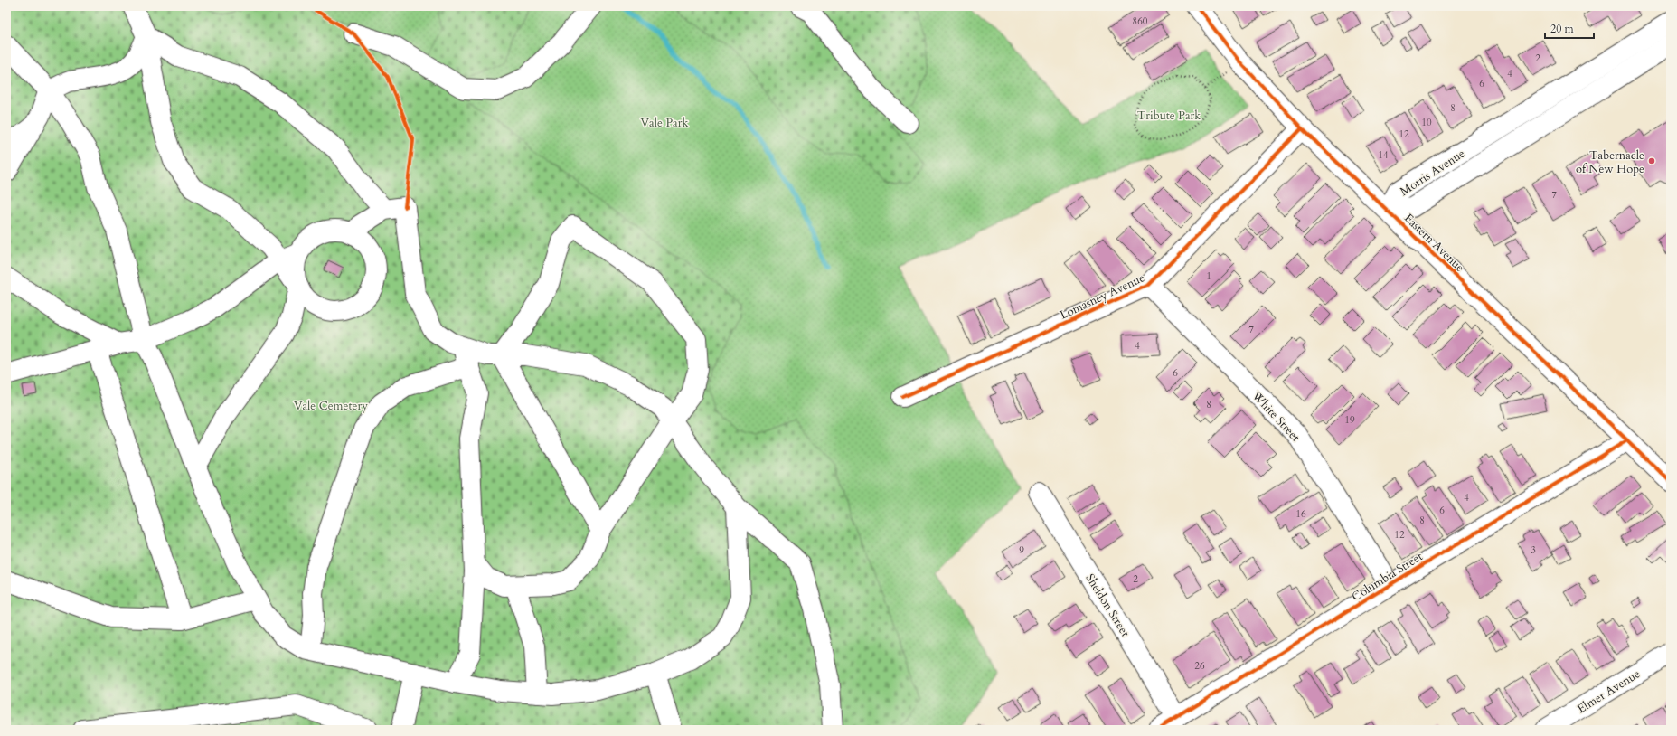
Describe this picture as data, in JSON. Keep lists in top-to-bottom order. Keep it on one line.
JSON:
{"streets":{"street":["Morris Avenue","Eastern Avenue","Lomasney Avenue","White Street","Columbia Street","Sheldon Street","Elmer Avenue"]},"crossings":[["Morris Avenue","Eastern Avenue"],["Eastern Avenue","Lomasney Avenue"],["Eastern Avenue","Columbia Street"],["Lomasney Avenue","White Street"],["White Street","Columbia Street"],["Columbia Street","Sheldon Street"]],"parks":["Tribute Park","Vale Park","Vale Cemetery"],"places":["Tabernacle of New Hope"],"house_numbers":["860","2","4","6","8","10","12","14","7","1","7","4","6","8","19","4","6","16","8","12","9","3","2","26"],"scale_bar":"20 m"}
